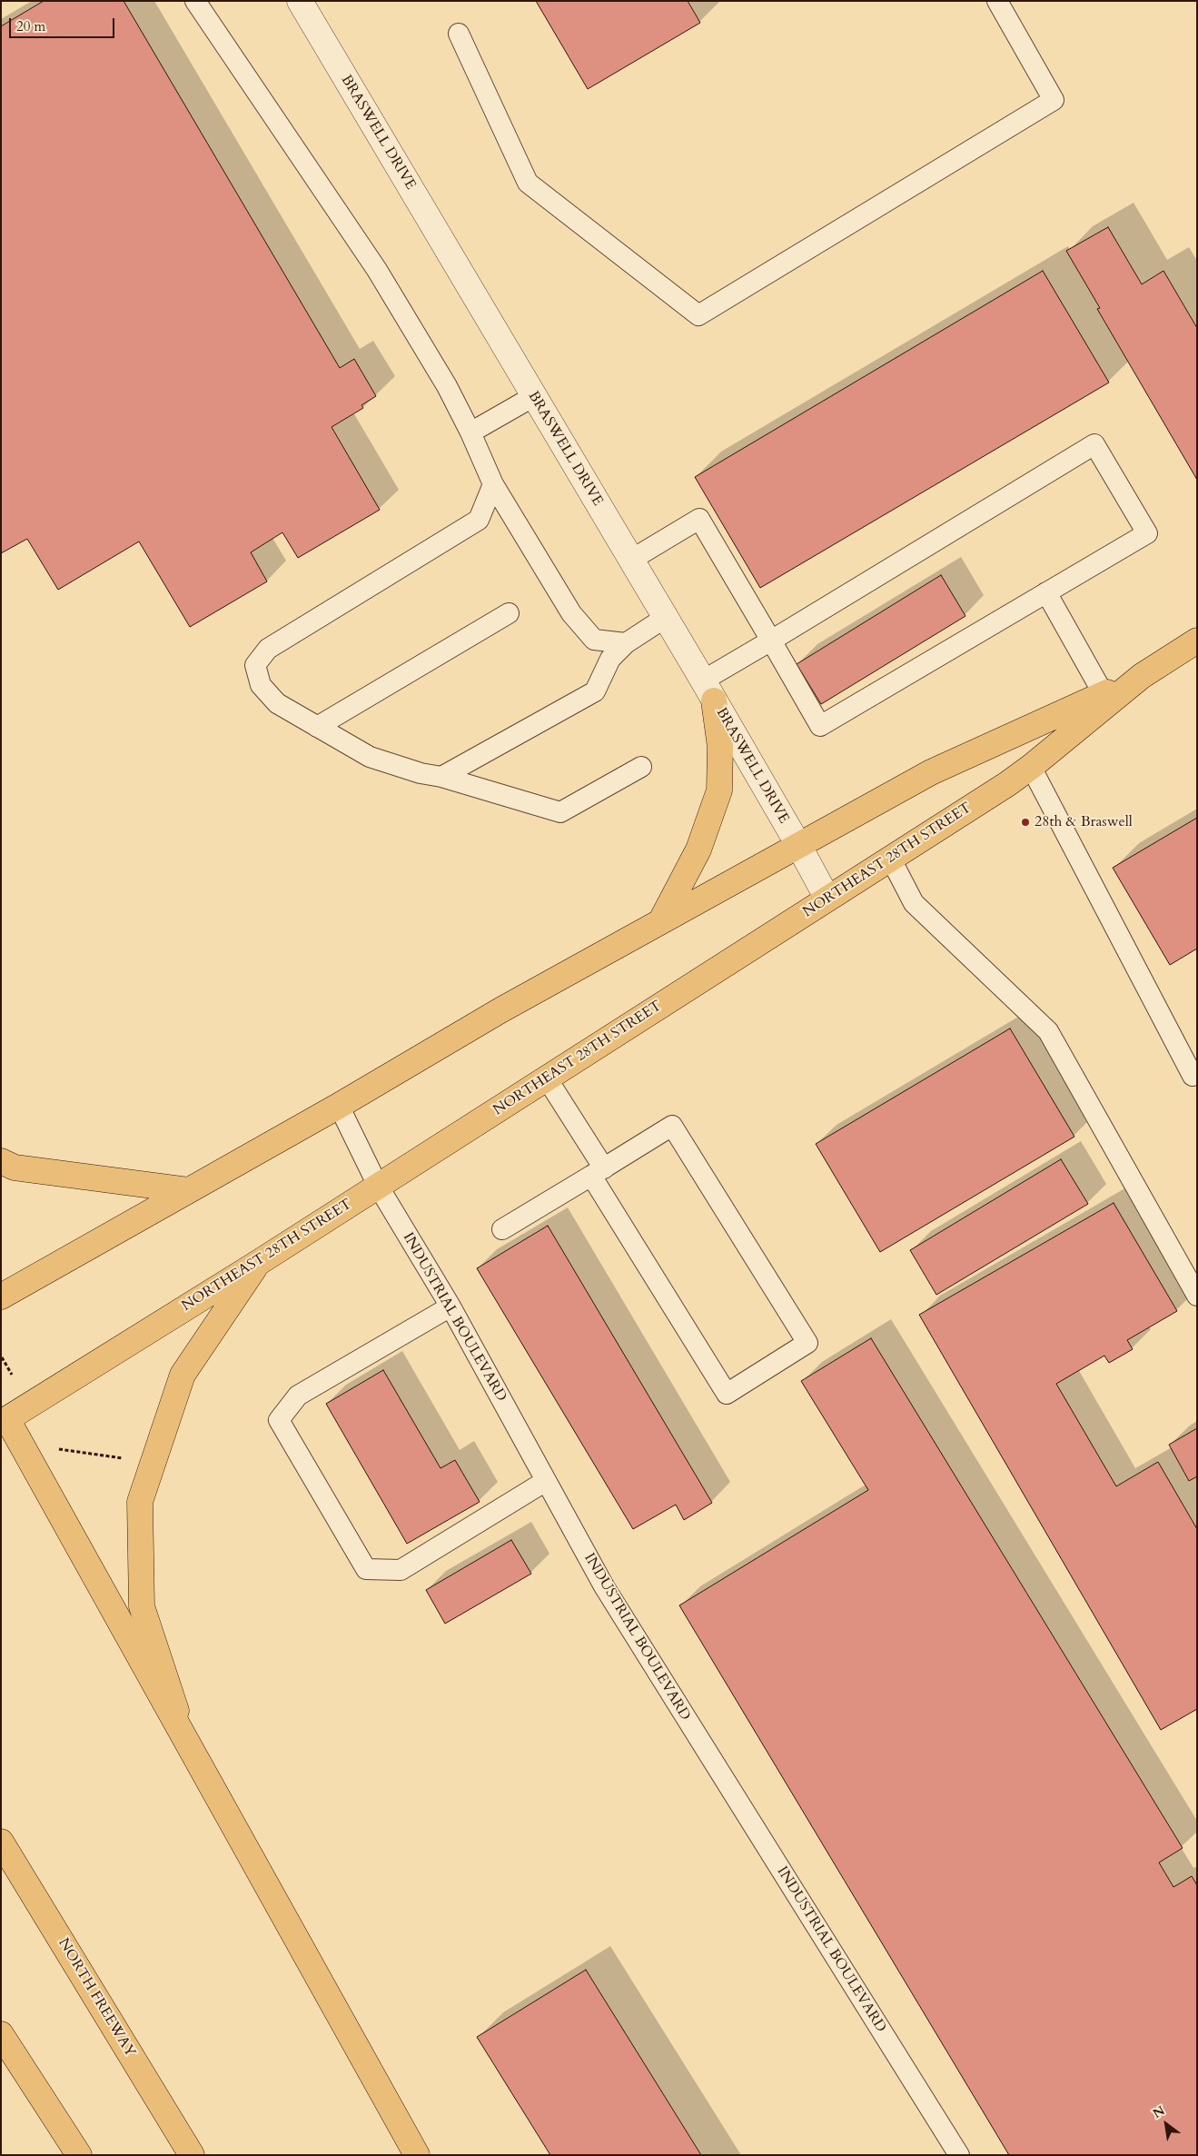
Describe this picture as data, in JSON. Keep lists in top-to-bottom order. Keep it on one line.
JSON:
{"streets":{"main road":["NORTHEAST 28TH STREET","NORTH FREEWAY"],"street":["BRASWELL DRIVE"],"lane":["INDUSTRIAL BOULEVARD"]},"crossings":[["BRASWELL DRIVE","NORTHEAST 28TH STREET"],["NORTHEAST 28TH STREET","INDUSTRIAL BOULEVARD"]],"places":["28th & Braswell"],"scale_bar":"20 m","north":"top left"}
